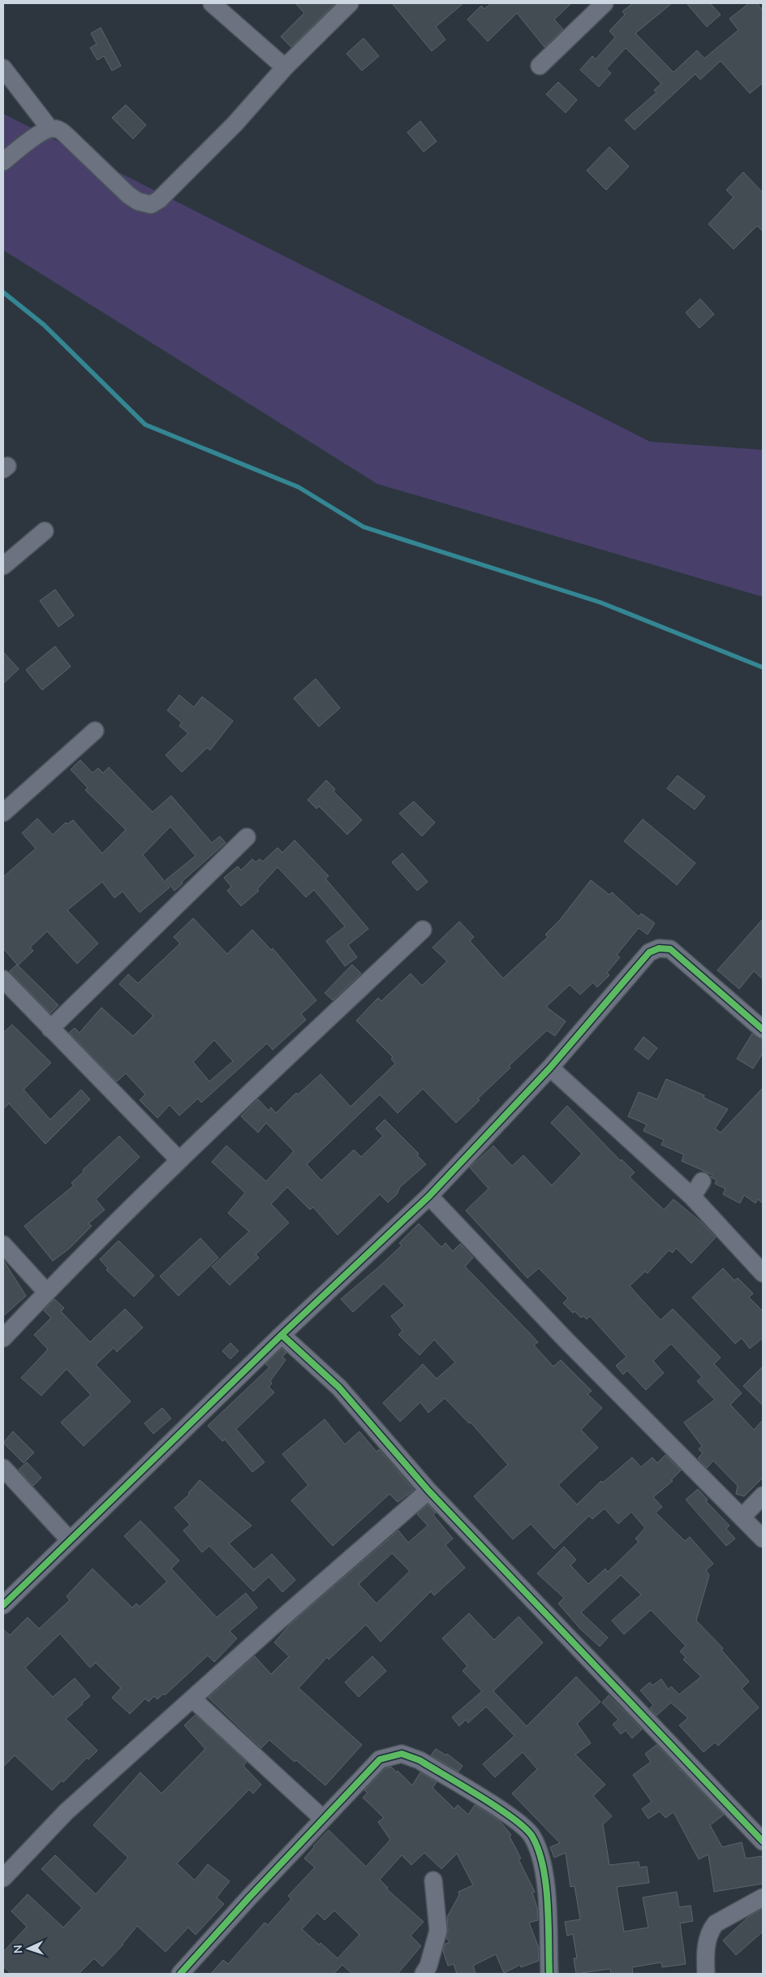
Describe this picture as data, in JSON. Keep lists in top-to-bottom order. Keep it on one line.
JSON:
{"north":"left"}
